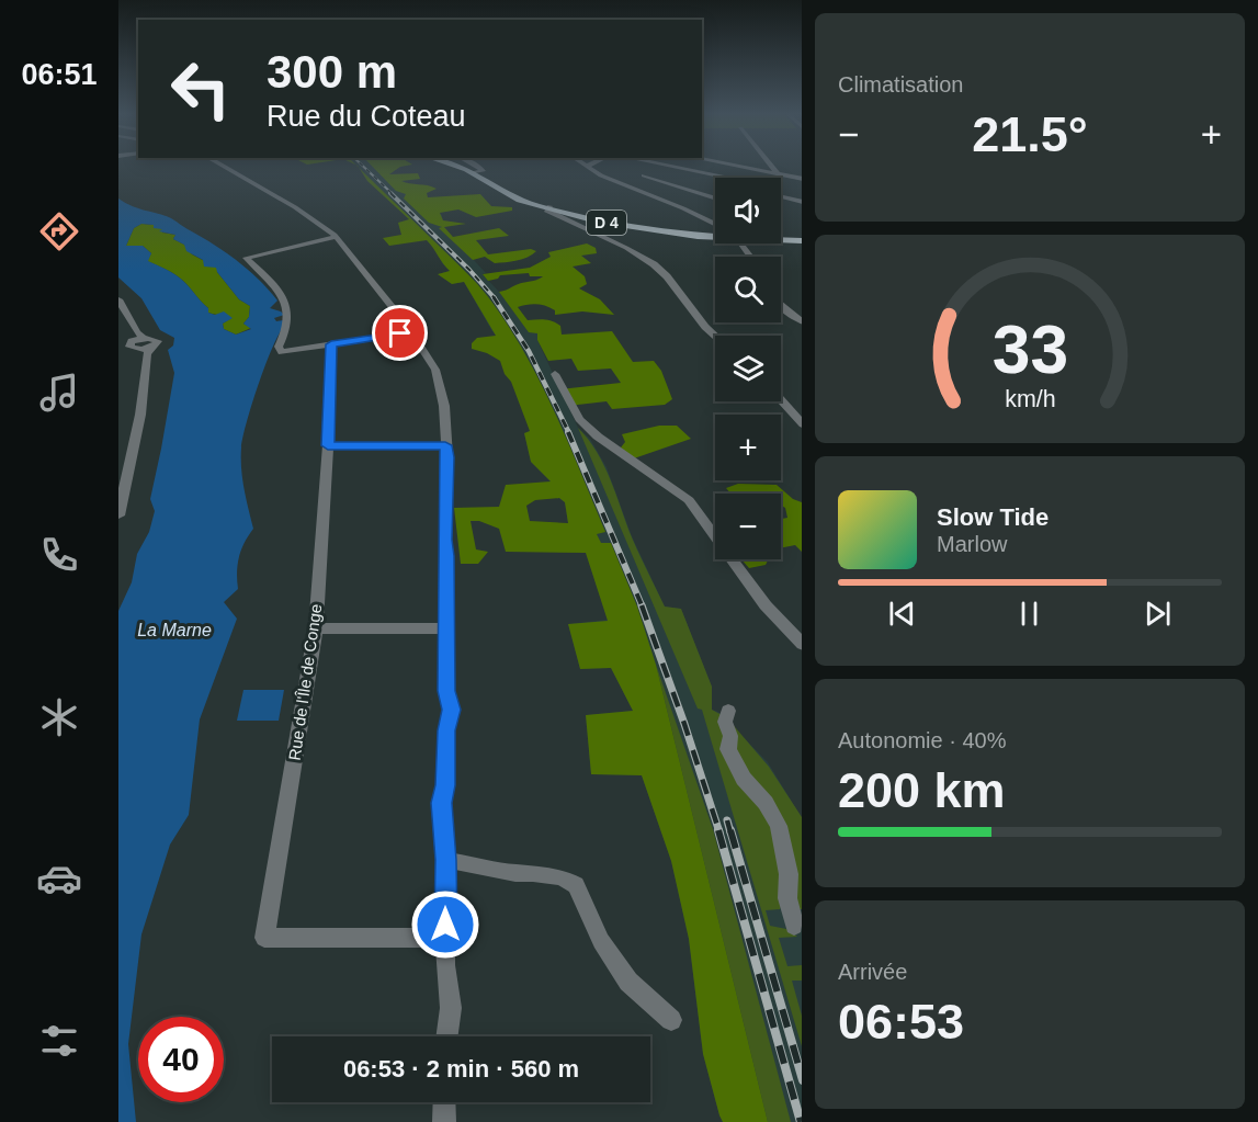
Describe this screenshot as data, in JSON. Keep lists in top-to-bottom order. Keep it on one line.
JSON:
{"streets":{"main road":["D 4"],"street":["Rue de l'Île de Conge"]},"water":["La Marne"],"page":{"tabs":"06:51","tile":["Climatisation",["Autonomie · 40%","200 km"],["Arrivée","06:53"]],"turn":["300 m","Rue du Coteau"],"heat":["−","21.5°","+"],"map_buttons":["+","−"],"song":["Slow Tide","Marlow"],"limit":"40","trip":"06:53 · 2 min · 560 m","gauge":["33","km/h"]}}
